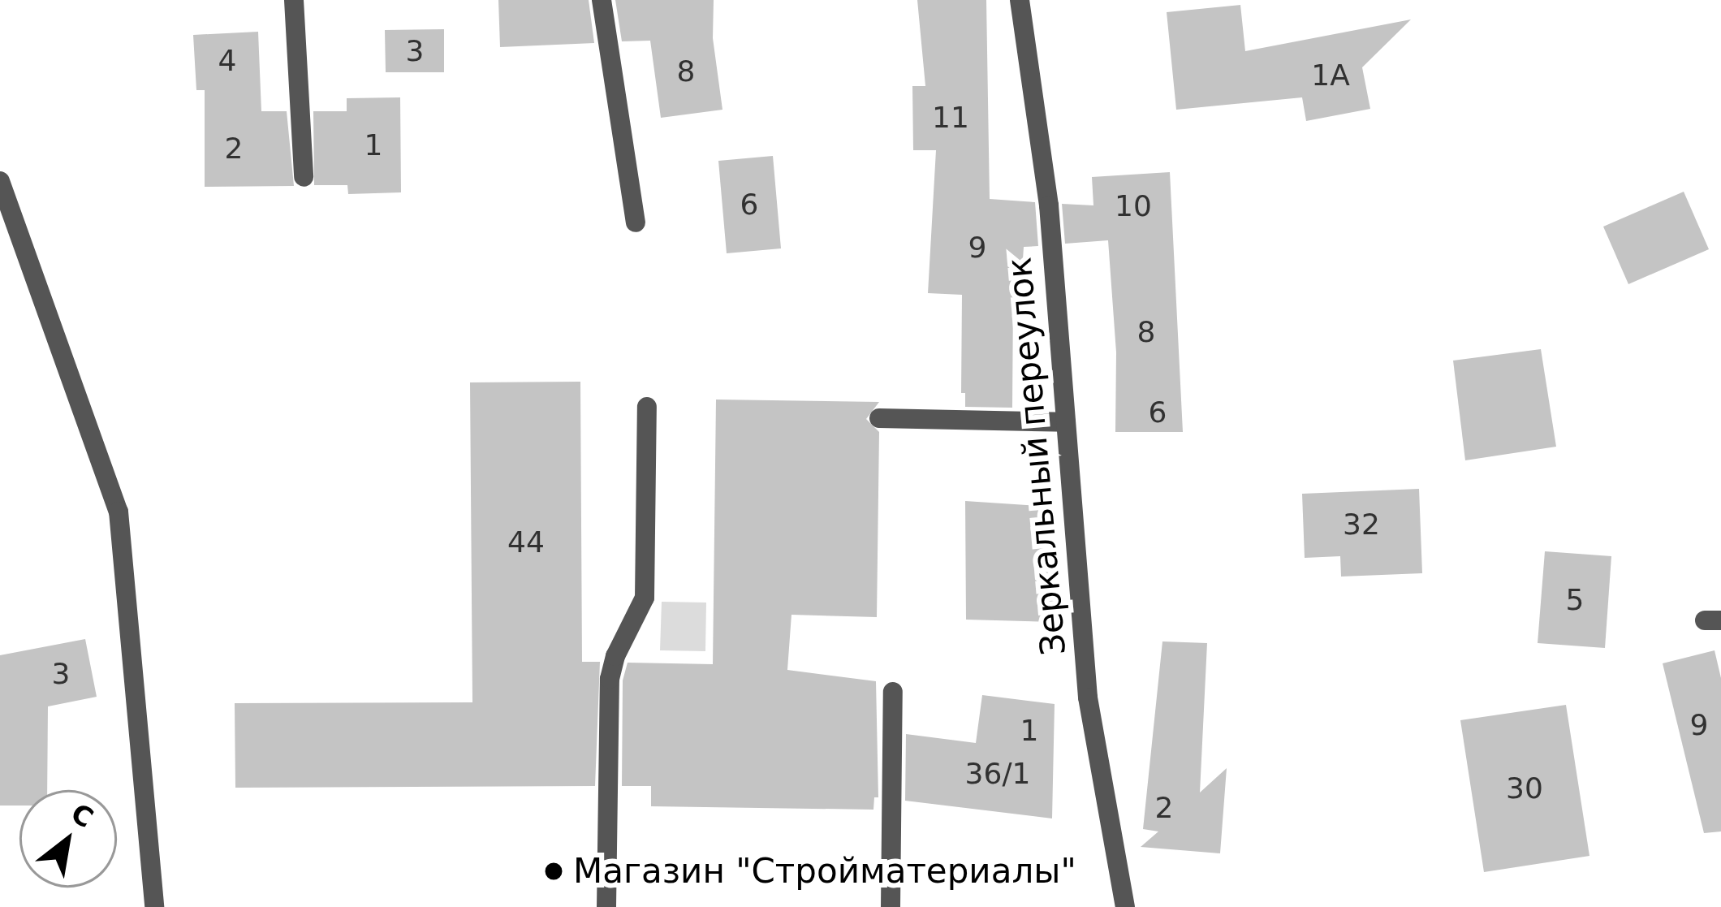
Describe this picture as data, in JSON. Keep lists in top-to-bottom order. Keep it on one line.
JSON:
{"streets":{"street":["Зеркальный переулок"]},"places":["Магазин \"Стройматериалы\""],"house_numbers":["3","4","8","1А","11","1","2","6","10","9","8","6","32","44","5","3","9","1","36/1","30","2"],"north":"top right"}
